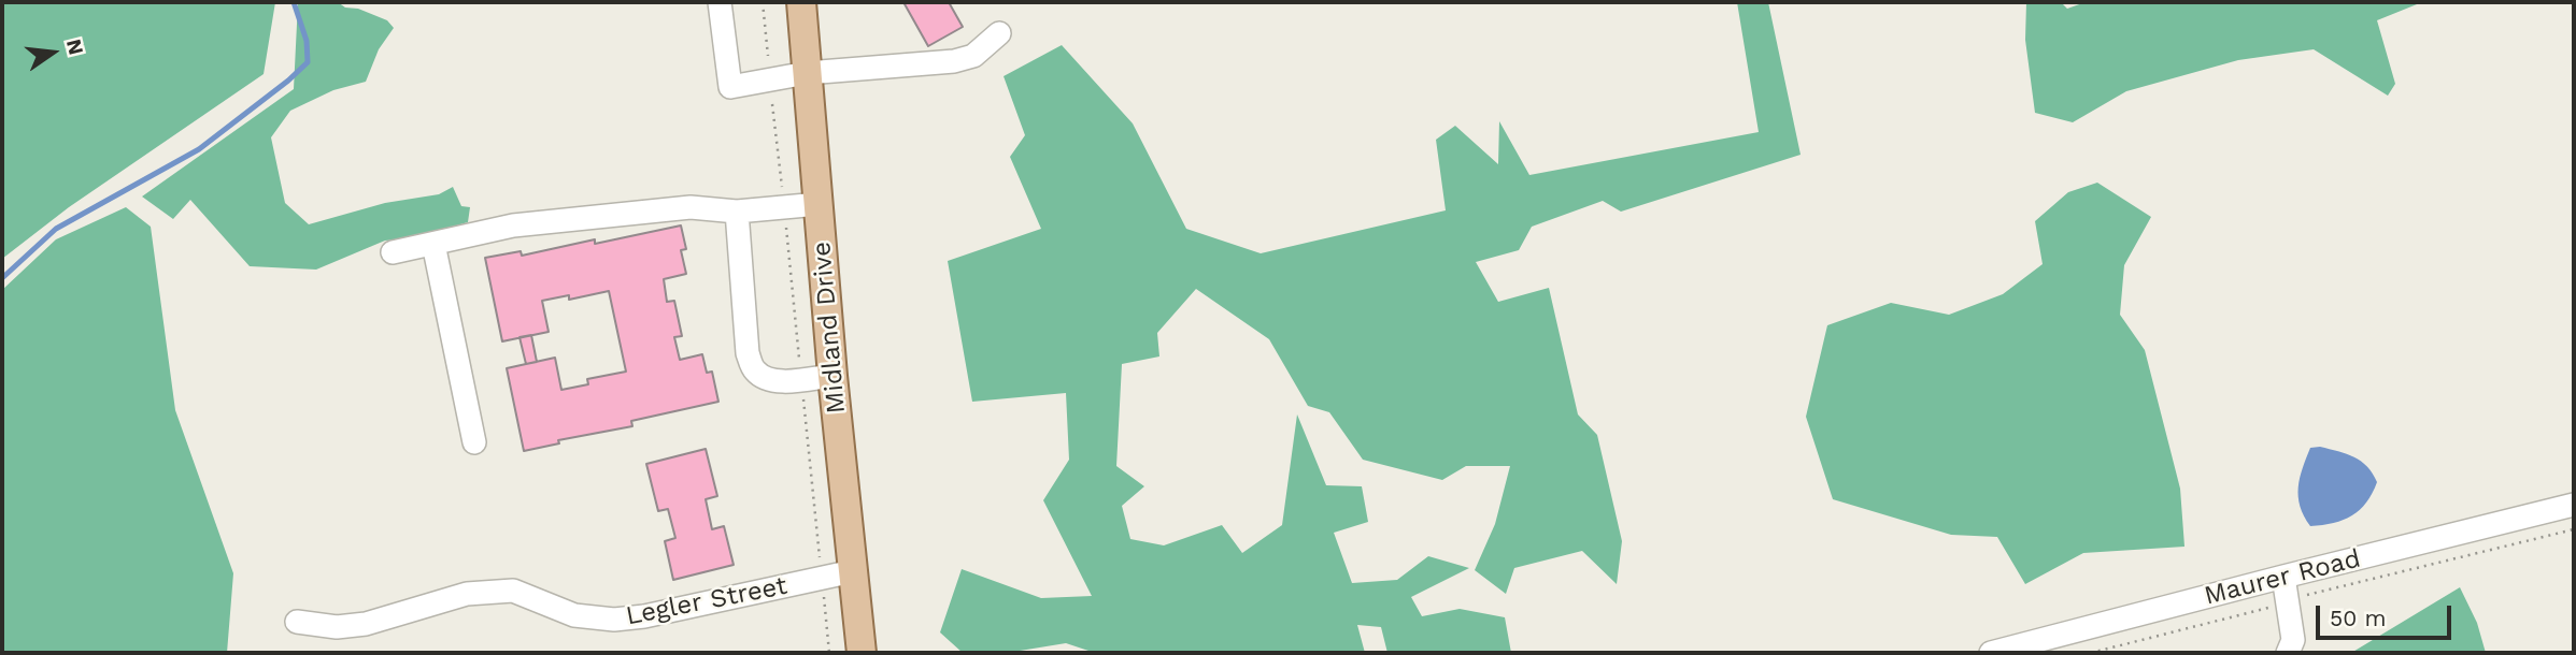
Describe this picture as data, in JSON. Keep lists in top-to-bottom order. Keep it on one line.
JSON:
{"streets":{"main road":["Midland Drive"],"street":["Maurer Road","Legler Street"]},"crossings":[["Midland Drive","Legler Street"]],"scale_bar":"50 m","north":"right"}
